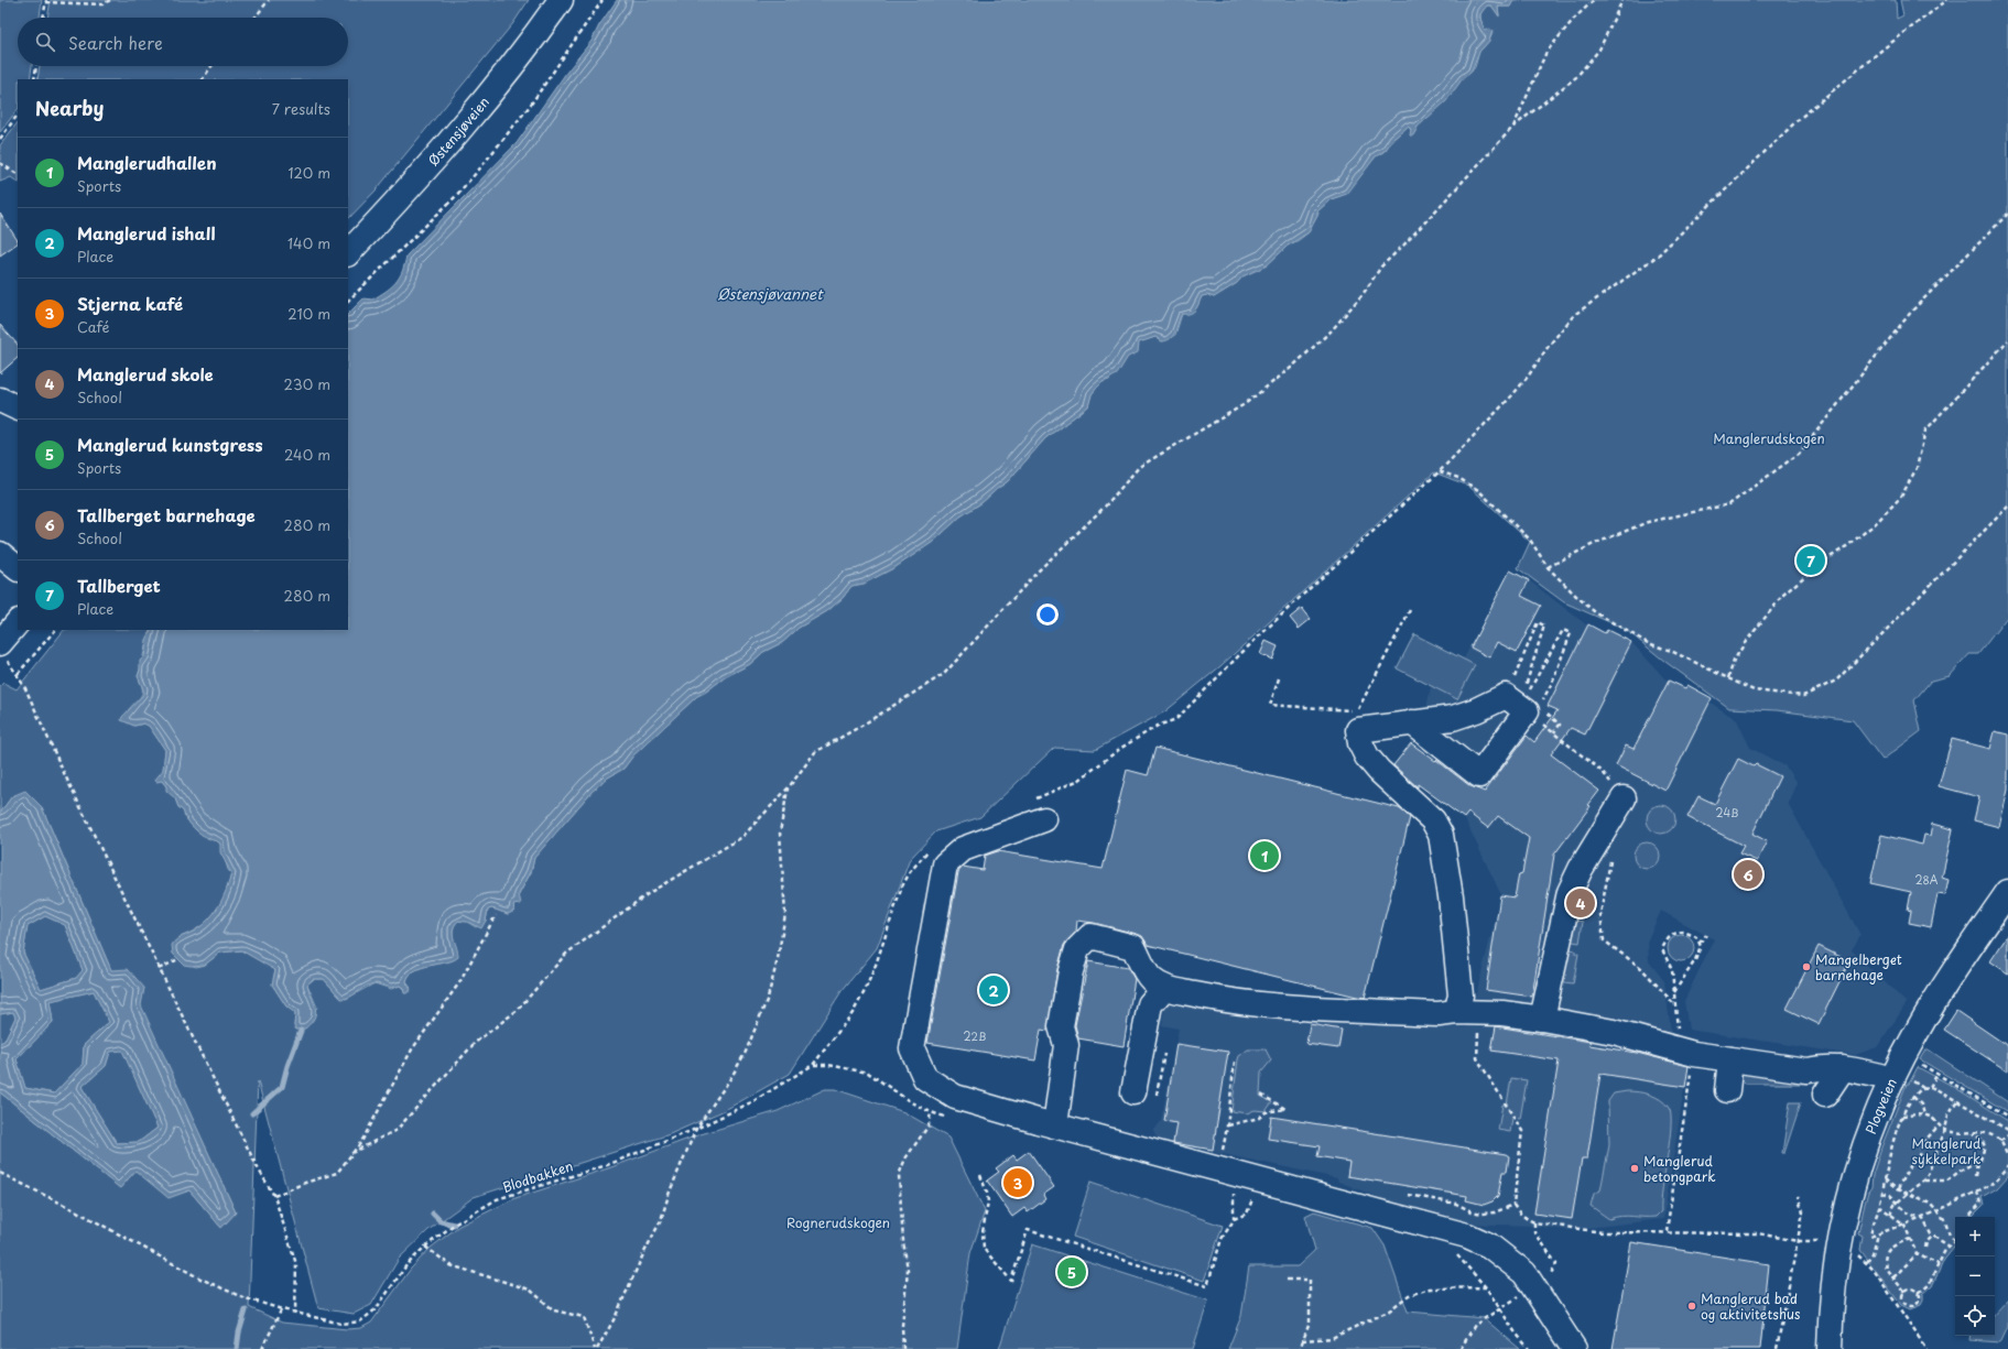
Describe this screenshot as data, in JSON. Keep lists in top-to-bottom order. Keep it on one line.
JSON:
{"streets":{"street":["Østensjøveien","Plogveien"],"path":["Blodbakken"]},"water":["Østensjøvannet"],"parks":["Manglerudskogen","Manglerud sykkelpark","Rognerudskogen"],"places":["Mangelberget barnehage","Manglerud betongpark","Manglerud bad og aktivitetshus"],"house_numbers":["24B","28A","22B"],"page":{"search":"Search here","heading":["Nearby","7 results"],"list":[{"mark":"1","name":"Manglerudhallen","note":"Sports","value":"120 m"},{"mark":"2","name":"Manglerud ishall","note":"Place","value":"140 m"},{"mark":"3","name":"Stjerna kafé","note":"Café","value":"210 m"},{"mark":"4","name":"Manglerud skole","note":"School","value":"230 m"},{"mark":"5","name":"Manglerud kunstgress","note":"Sports","value":"240 m"},{"mark":"6","name":"Tallberget barnehage","note":"School","value":"280 m"},{"mark":"7","name":"Tallberget","note":"Place","value":"280 m"}],"pins":["7","1","6","4","2","3","5"],"map_buttons":["+","−"]}}
